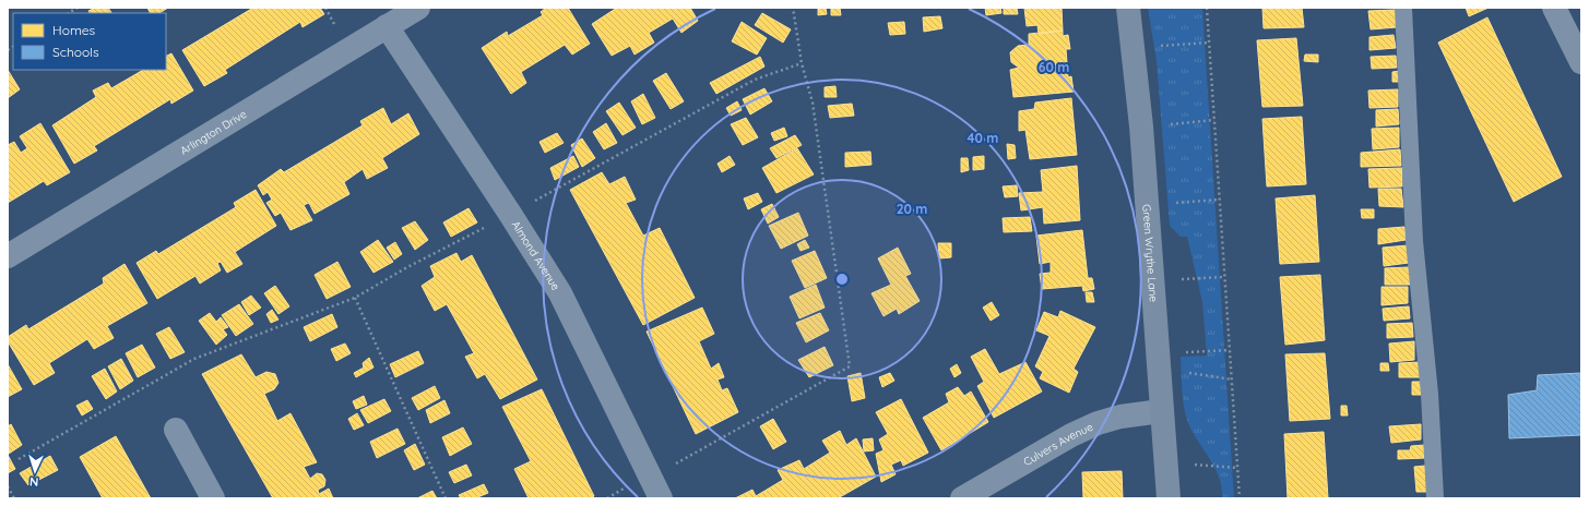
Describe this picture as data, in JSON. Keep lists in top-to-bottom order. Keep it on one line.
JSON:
{"streets":{"street":["Arlington Drive","Green Wrythe Lane","Almond Avenue","Culvers Avenue"]},"crossings":[["Arlington Drive","Almond Avenue"],["Green Wrythe Lane","Culvers Avenue"]],"legend":["Homes","Schools"],"north":"bottom","rings":["60 m","40 m","20 m"]}
